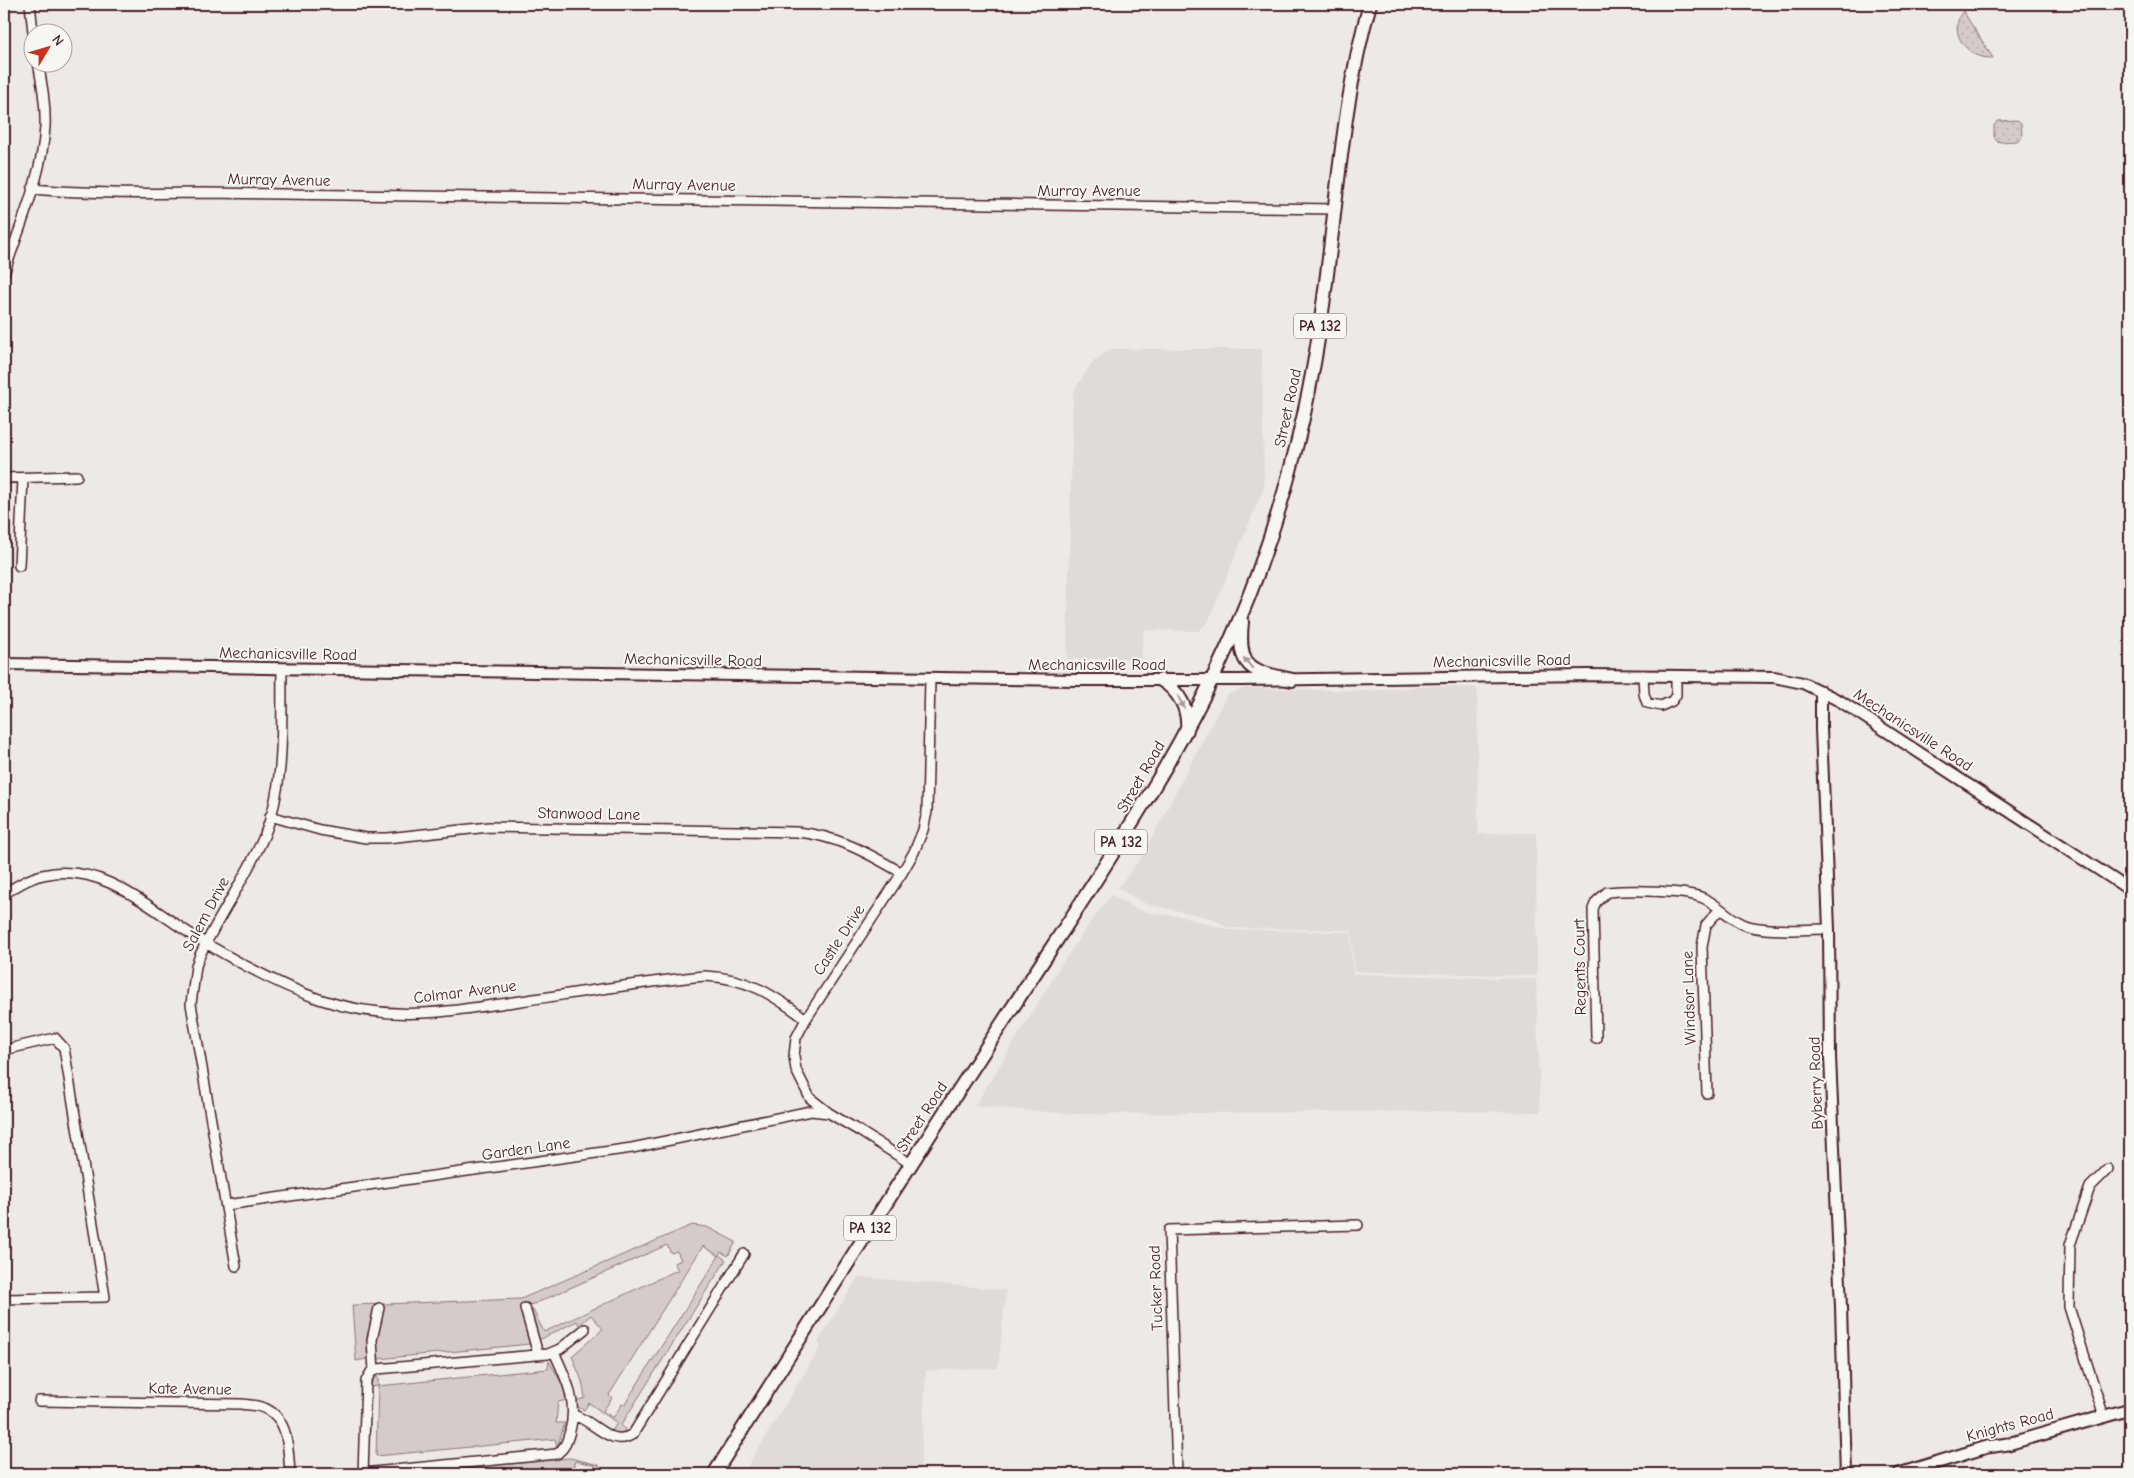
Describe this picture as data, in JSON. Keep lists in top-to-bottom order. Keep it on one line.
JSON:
{"streets":{"main road":["PA 132","Street Road","Knights Road"],"street":["Murray Avenue","Mechanicsville Road","Stanwood Lane","Salem Drive","Castle Drive","Regents Court","Colmar Avenue","Windsor Lane","Byberry Road","Garden Lane","Tucker Road","Kate Avenue"]},"crossings":[["Murray Avenue","Street Road"],["Street Road","Mechanicsville Road"],["Street Road","Castle Drive"],["Mechanicsville Road","Salem Drive"],["Mechanicsville Road","Castle Drive"],["Mechanicsville Road","Byberry Road"],["Stanwood Lane","Salem Drive"],["Stanwood Lane","Castle Drive"],["Salem Drive","Colmar Avenue"],["Salem Drive","Garden Lane"],["Castle Drive","Colmar Avenue"],["Castle Drive","Garden Lane"],["Regents Court","Windsor Lane"],["Regents Court","Byberry Road"]],"north":"top right"}
